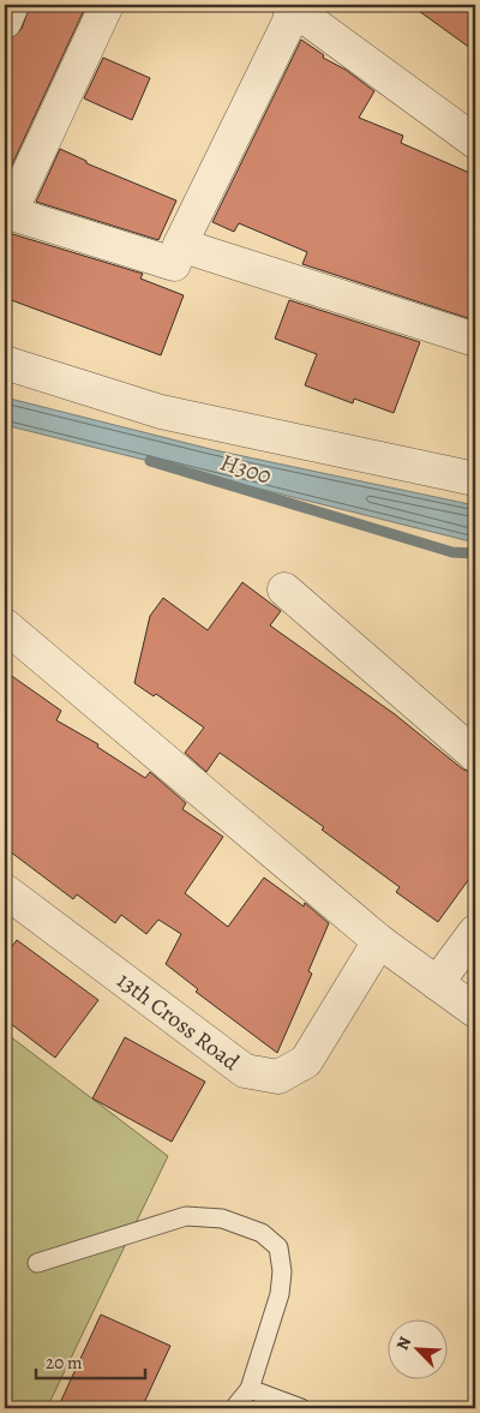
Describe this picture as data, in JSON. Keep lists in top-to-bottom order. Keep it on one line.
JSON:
{"streets":{"street":["13th Cross Road"]},"water":["H300"],"scale_bar":"20 m","north":"top left"}
